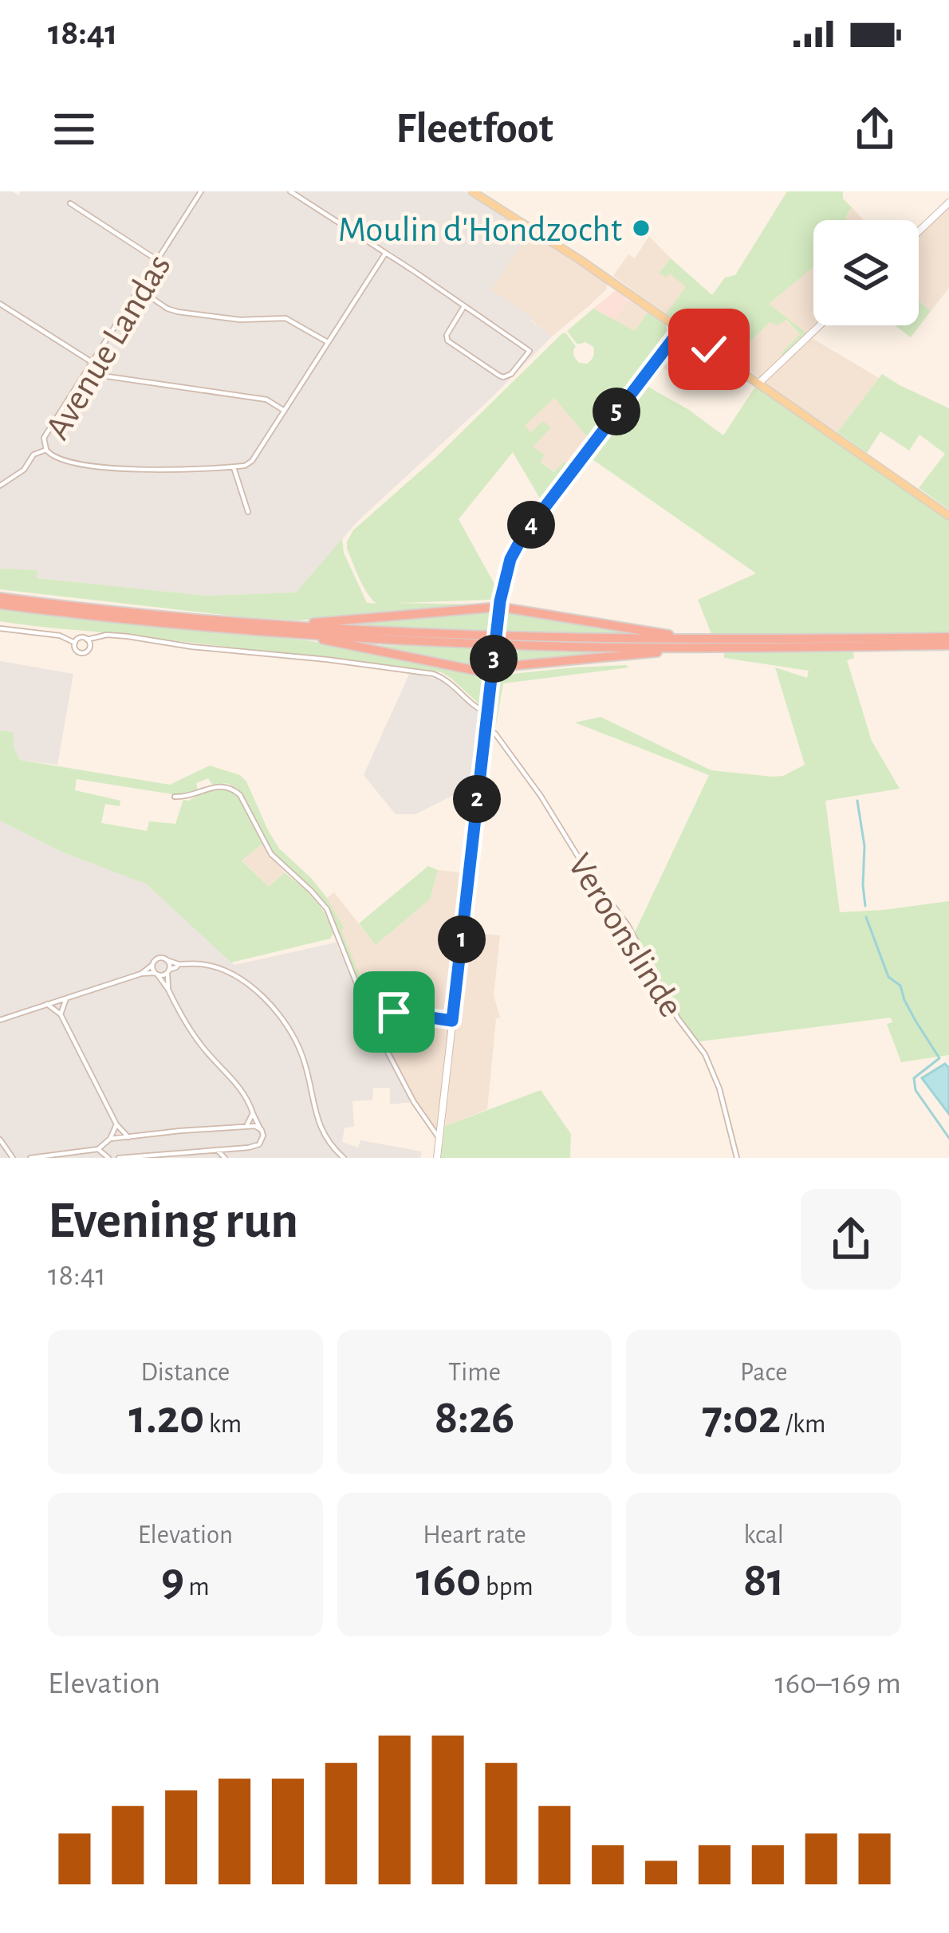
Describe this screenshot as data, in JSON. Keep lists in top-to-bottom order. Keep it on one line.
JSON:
{"streets":{"street":["Avenue Landas","Veroonslinde"]},"places":["Moulin d'Hondzocht"],"page":{"status":"18:41","header":"Fleetfoot","pins":["5","4","3","2","1"],"heading":["Evening run","18:41"],"stats":[["Distance","1.20 km"],["Time","8:26"],["Pace","7:02 /km"],["Elevation","9 m"],["Heart rate","160 bpm"],["kcal","81"]],"chart":["Elevation","160–169 m"]}}
